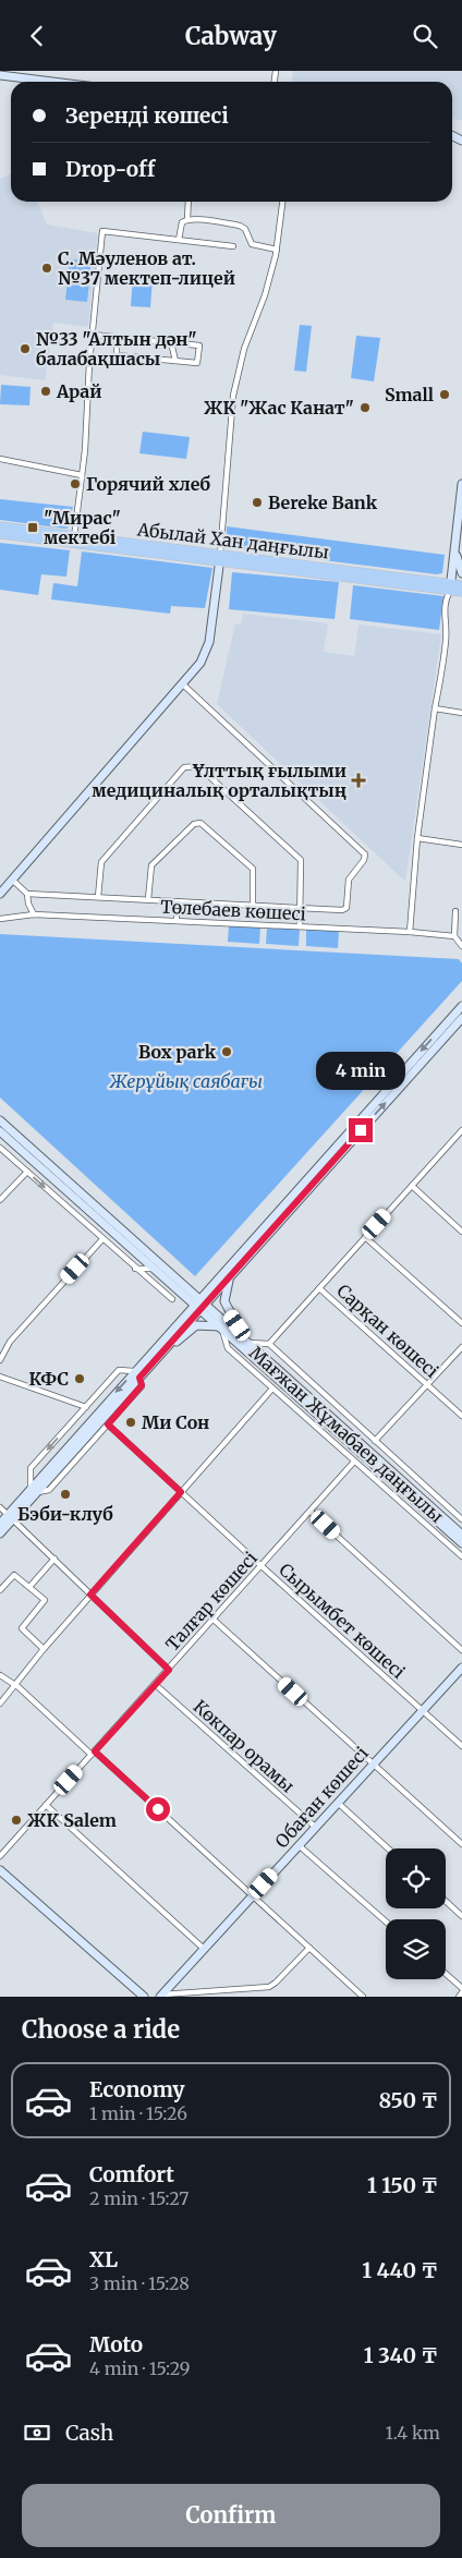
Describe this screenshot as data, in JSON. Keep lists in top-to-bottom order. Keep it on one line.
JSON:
{"streets":{"main road":["Абылай Хан даңғылы","Мағжан Жұмабаев даңғылы","Обаған көшесі"],"street":["Төлебаев көшесі","Сарқан көшесі","Талғар көшесі","Сырымбет көшесі","Көкпар орамы"]},"crossings":[["Мағжан Жұмабаев даңғылы","Талғар көшесі"],["Талғар көшесі","Сырымбет көшесі"],["Талғар көшесі","Көкпар орамы"],["Сырымбет көшесі","Обаған көшесі"],["Көкпар орамы","Обаған көшесі"]],"parks":["Жерұйық саябағы"],"places":{"other":["С. Мәуленов ат. №37 мектеп-лицей","№33 \"Алтын дән\" балабақшасы","Арай","Small","ЖК \"Жас Канат\"","Горячий хлеб","Bereke Bank","Box park","КФС","Ми Сон","Бэби-клуб","ЖК Salem"],"transit":["\"Мирас\" мектебі"],"health":["Ұлттық ғылыми медициналық орталықтың"]},"page":{"header":"Cabway","banner":["Зеренді көшесі","Drop-off"],"bubble":"4 min","heading":"Choose a ride","list":[{"name":"Economy","note":"1 min · 15:26","value":"850 ₸"},{"name":"Comfort","note":"2 min · 15:27","value":"1 150 ₸"},{"name":"XL","note":"3 min · 15:28","value":"1 440 ₸"},{"name":"Moto","note":"4 min · 15:29","value":"1 340 ₸"}],"pay":["Cash","1.4 km"],"buttons":"Confirm"}}
